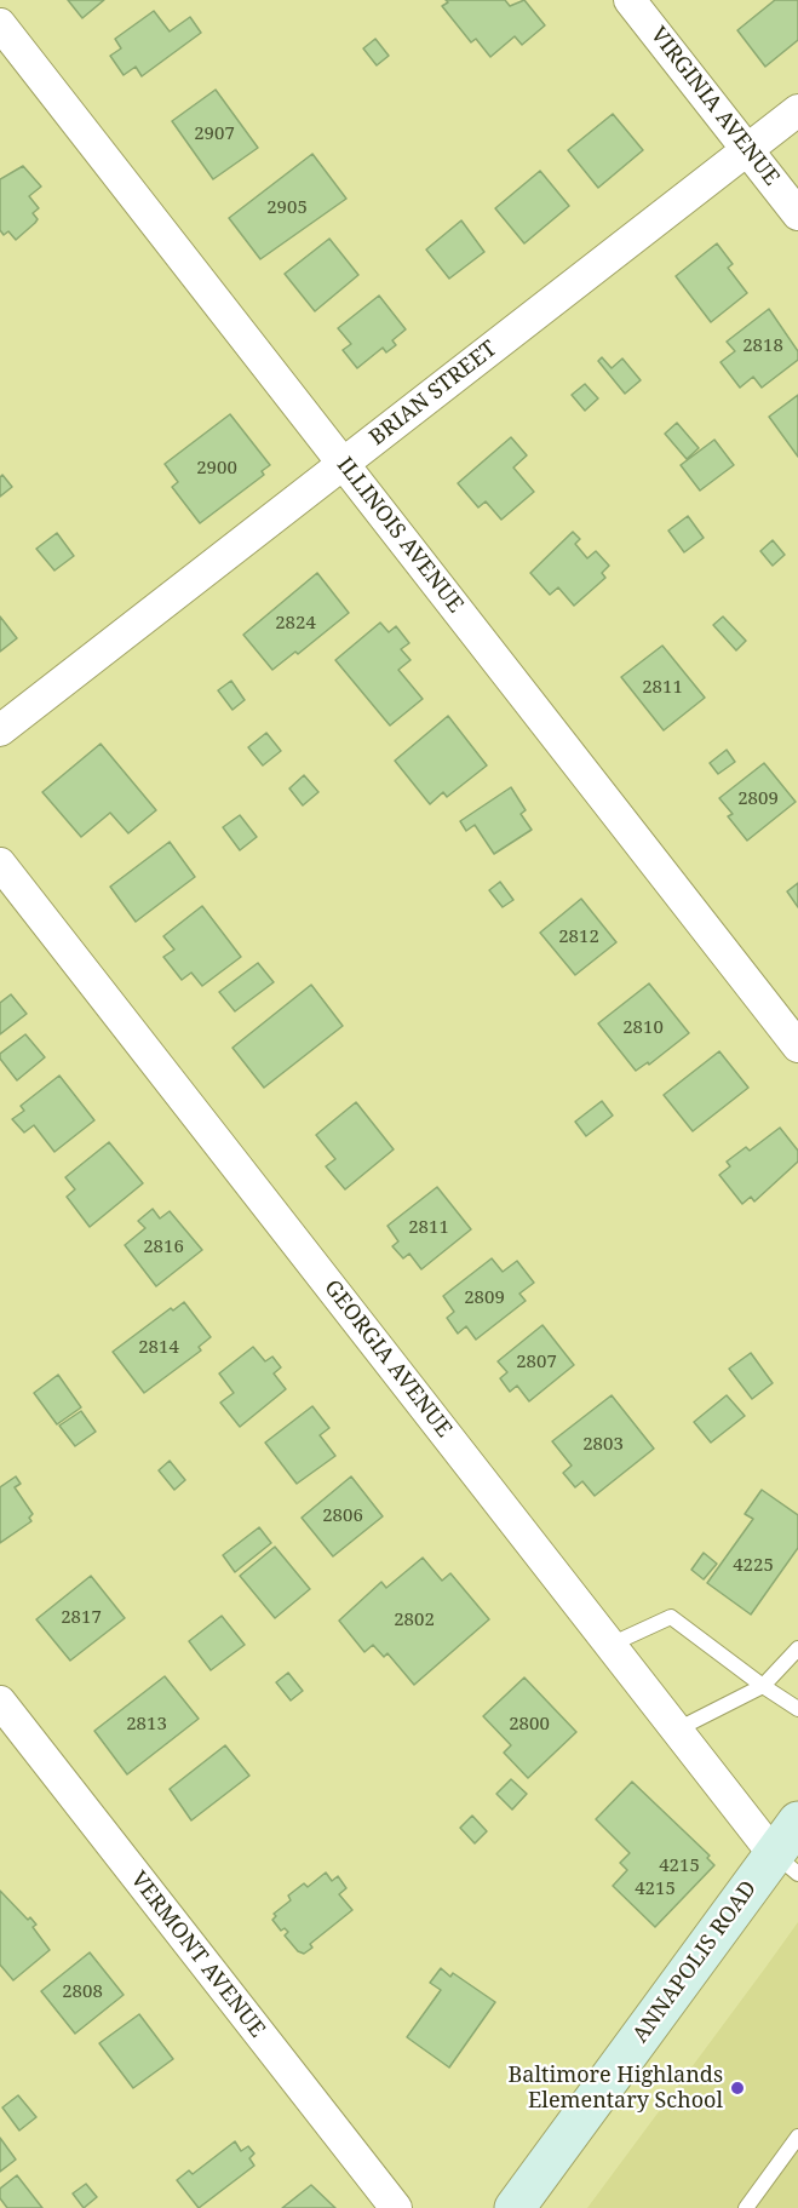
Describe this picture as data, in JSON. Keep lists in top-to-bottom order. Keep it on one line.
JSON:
{"streets":{"main road":["ANNAPOLIS ROAD"],"street":["VIRGINIA AVENUE","BRIAN STREET","ILLINOIS AVENUE","GEORGIA AVENUE","VERMONT AVENUE"]},"crossings":[["VIRGINIA AVENUE","BRIAN STREET"],["BRIAN STREET","ILLINOIS AVENUE"],["GEORGIA AVENUE","ANNAPOLIS ROAD"]],"places":["Baltimore Highlands Elementary School"],"house_numbers":["2907","2905","2818","2900","2824","2811","2809","2812","2810","2811","2816","2809","2814","2807","2803","2806","4225","2817","2802","2813","2800","4215","4215","2808"]}
